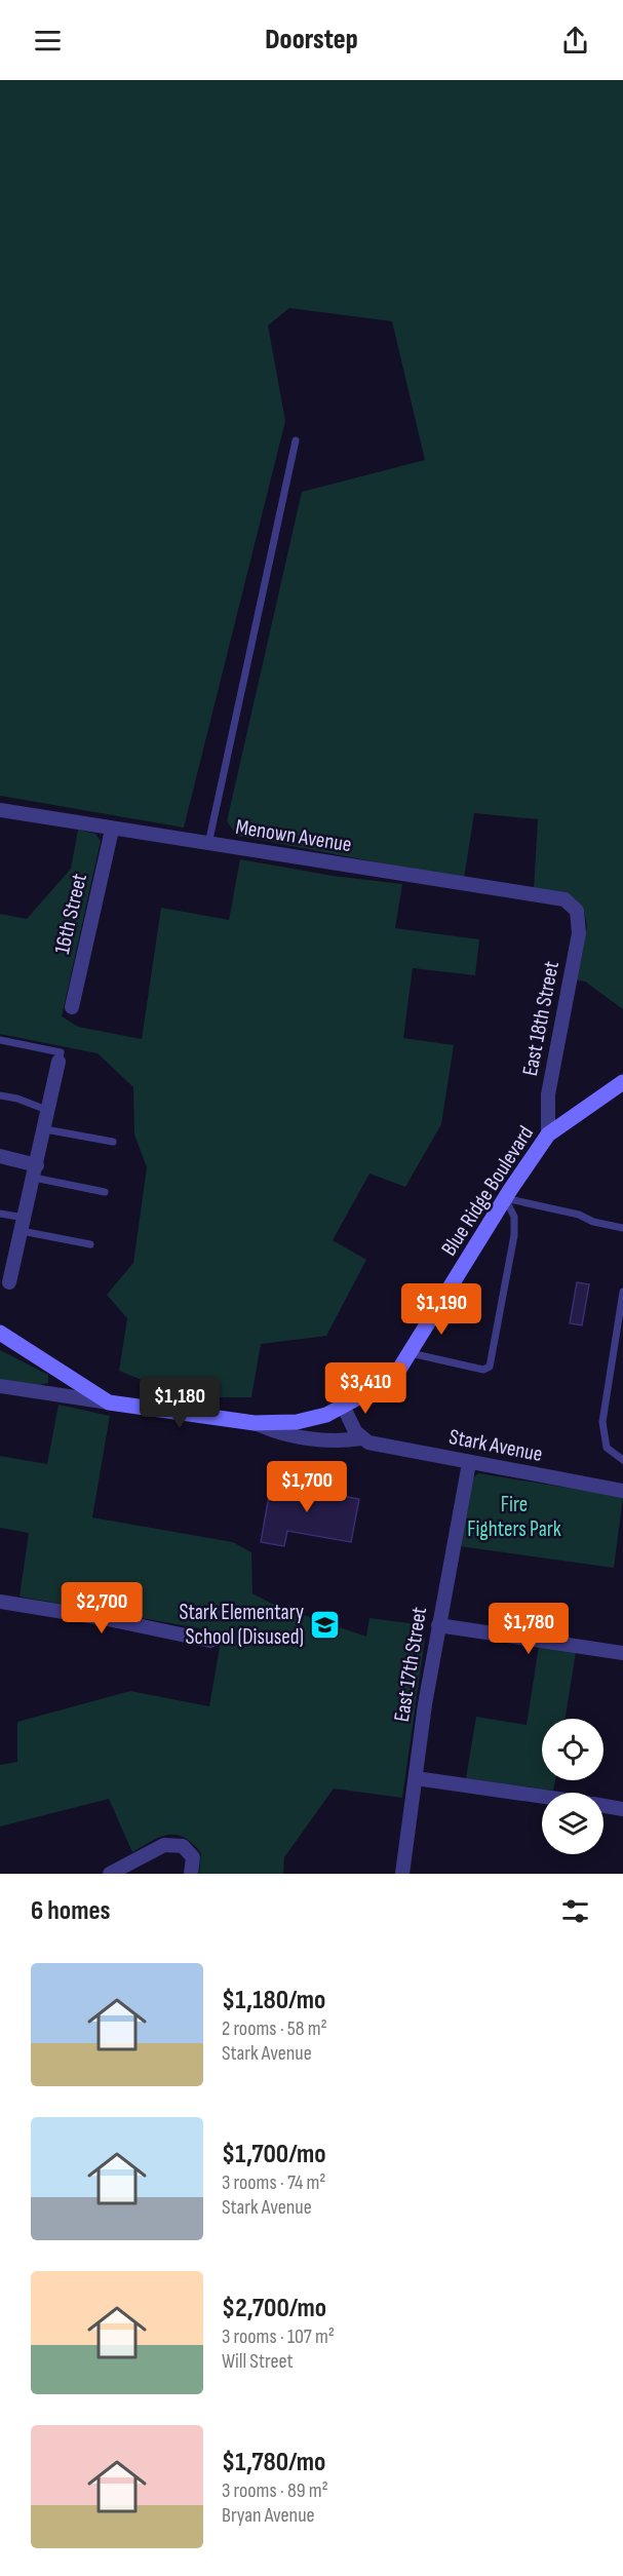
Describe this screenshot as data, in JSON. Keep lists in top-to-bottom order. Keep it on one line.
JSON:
{"streets":{"main road":["Blue Ridge Boulevard","Stark Avenue"],"street":["Menown Avenue","16th Street","East 18th Street","East 17th Street"]},"crossings":[["Menown Avenue","16th Street"],["Menown Avenue","East 18th Street"],["East 18th Street","Blue Ridge Boulevard"],["Blue Ridge Boulevard","Stark Avenue"],["Stark Avenue","East 17th Street"]],"parks":["Fire Fighters Park"],"places":{"school or university":["Stark Elementary School (Disused)"]},"page":{"header":"Doorstep","price":["$1,190","$3,410","$1,180","$1,700","$2,700","$1,780"],"heading":"6 homes","list":[{"name":"$1,180/mo","note":"2 rooms · 58 m² · Stark Avenue"},{"name":"$1,700/mo","note":"3 rooms · 74 m² · Stark Avenue"},{"name":"$2,700/mo","note":"3 rooms · 107 m² · Will Street"},{"name":"$1,780/mo","note":"3 rooms · 89 m² · Bryan Avenue"}]}}
